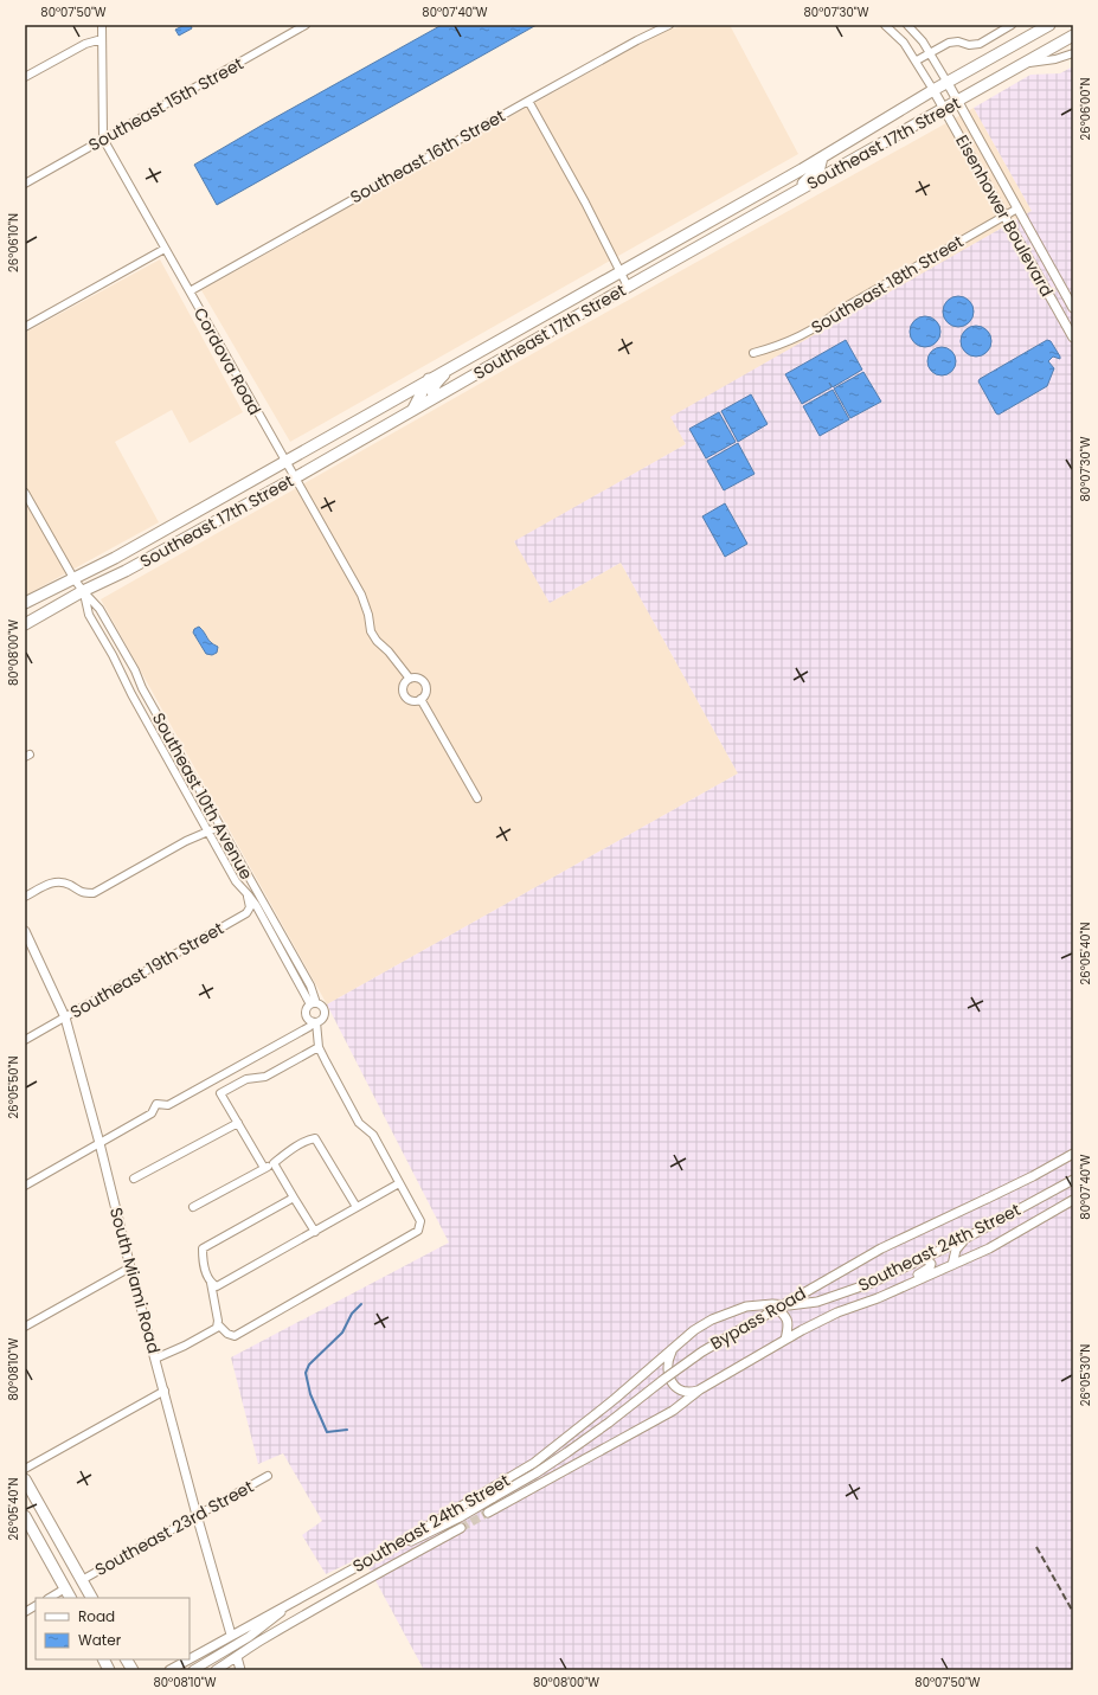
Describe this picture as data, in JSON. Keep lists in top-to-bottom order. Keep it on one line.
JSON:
{"streets":{"main road":["Southeast 17th Street"],"street":["Southeast 15th Street","Southeast 16th Street","Eisenhower Boulevard","Southeast 18th Street","Cordova Road","Southeast 10th Avenue","Southeast 19th Street","Southeast 24th Street","South Miami Road","Bypass Road","Southeast 23rd Street"]},"crossings":[["Southeast 15th Street","Cordova Road"],["Southeast 17th Street","Eisenhower Boulevard"],["Southeast 17th Street","Cordova Road"],["Southeast 17th Street","Southeast 10th Avenue"],["Southeast 16th Street","Cordova Road"],["Eisenhower Boulevard","Southeast 18th Street"],["Southeast 10th Avenue","Southeast 19th Street"],["Southeast 19th Street","South Miami Road"],["Southeast 24th Street","South Miami Road"],["Southeast 24th Street","Bypass Road"],["South Miami Road","Southeast 23rd Street"]],"legend":["Road","Water"],"coordinates":["80°07'50\"W","80°07'40\"W","80°07'30\"W","26°06'00\"N","26°06'10\"N","80°08'00\"W","26°05'40\"N","26°05'50\"N","80°08'10\"W","26°05'30\"N"]}
